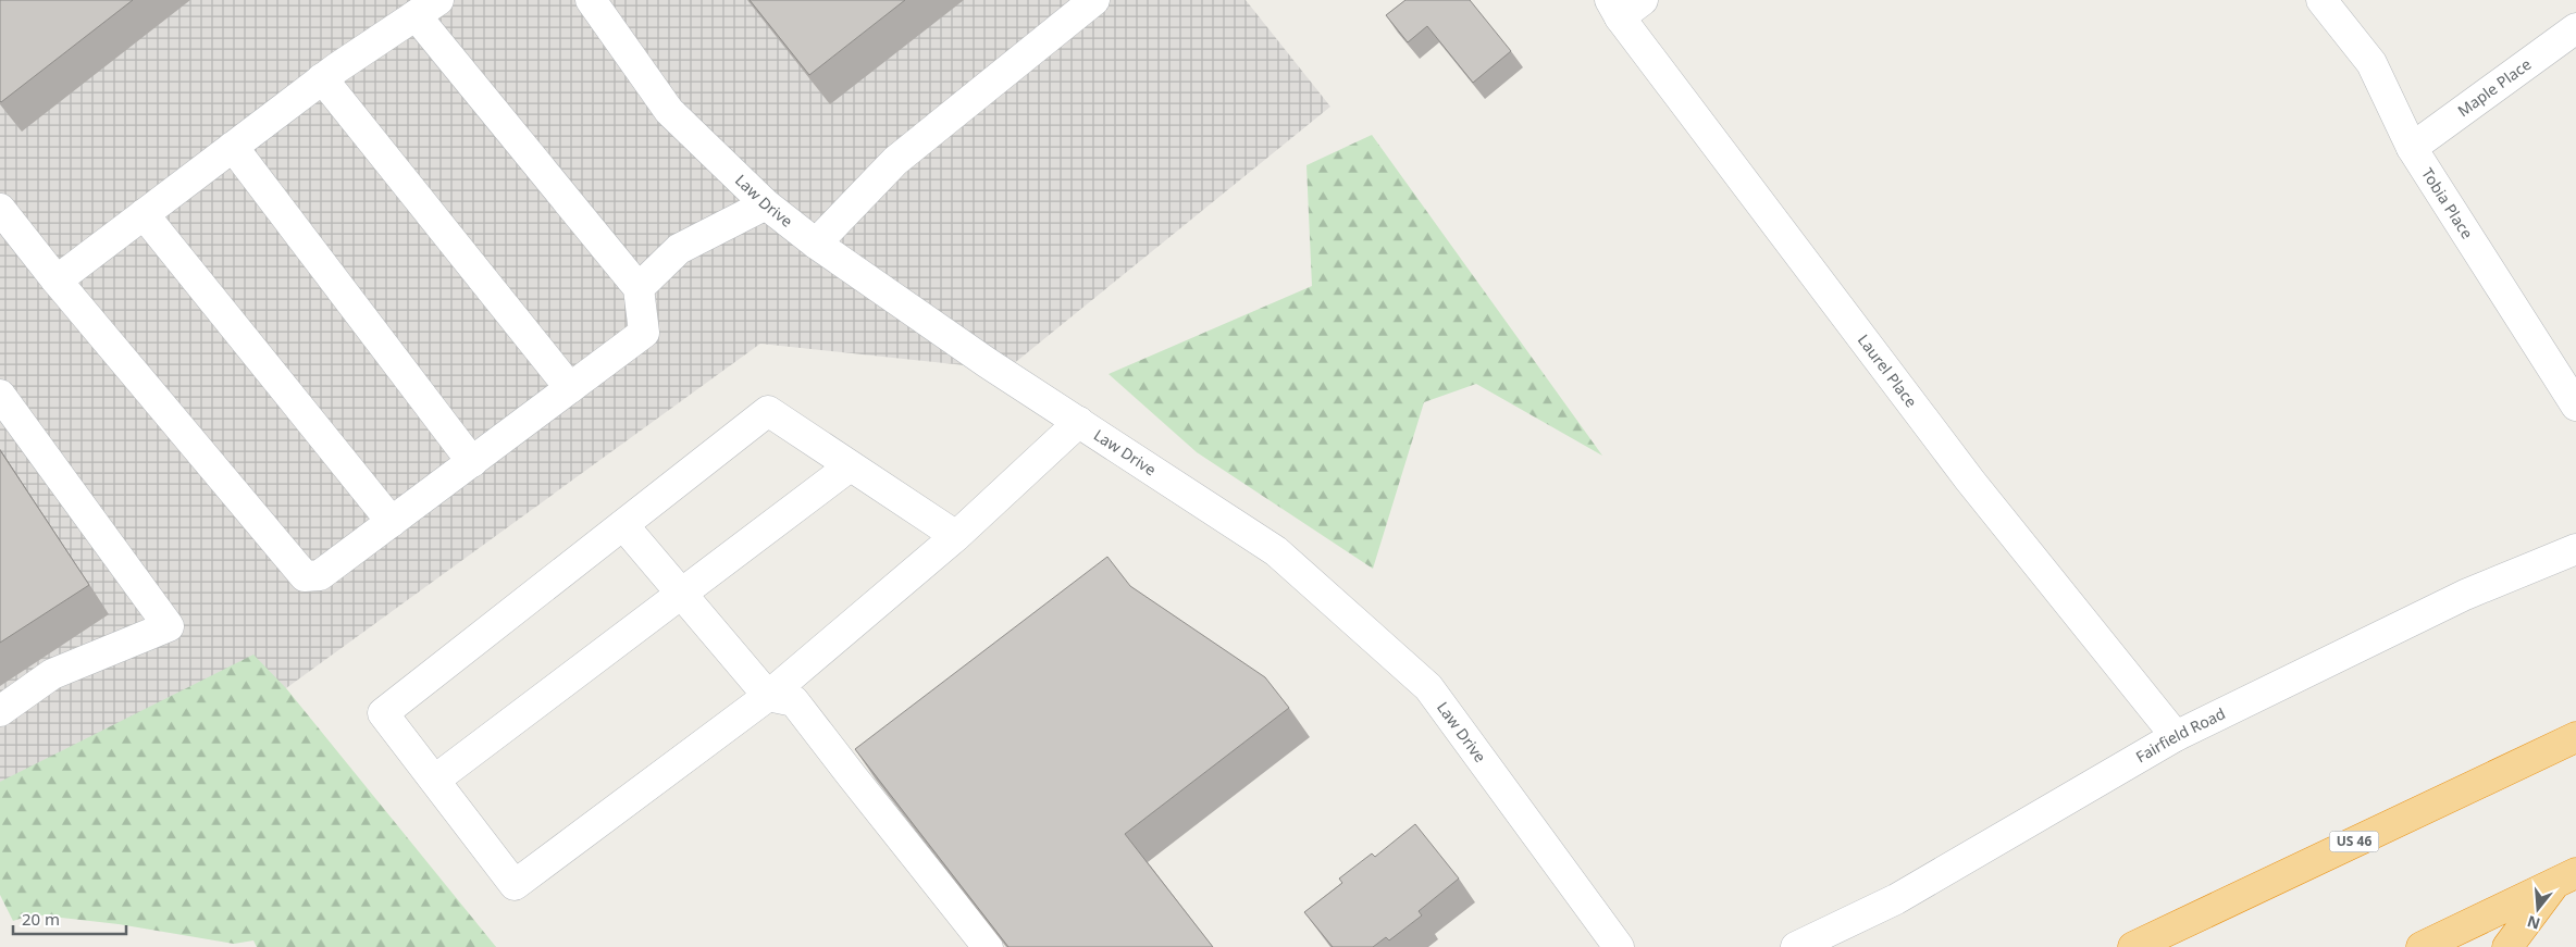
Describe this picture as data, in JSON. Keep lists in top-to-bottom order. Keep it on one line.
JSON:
{"streets":{"highway":["US 46"],"street":["Maple Place","Law Drive","Tobia Place","Laurel Place","Fairfield Road"]},"crossings":[["Maple Place","Tobia Place"],["Laurel Place","Fairfield Road"]],"scale_bar":"20 m","north":"bottom"}
